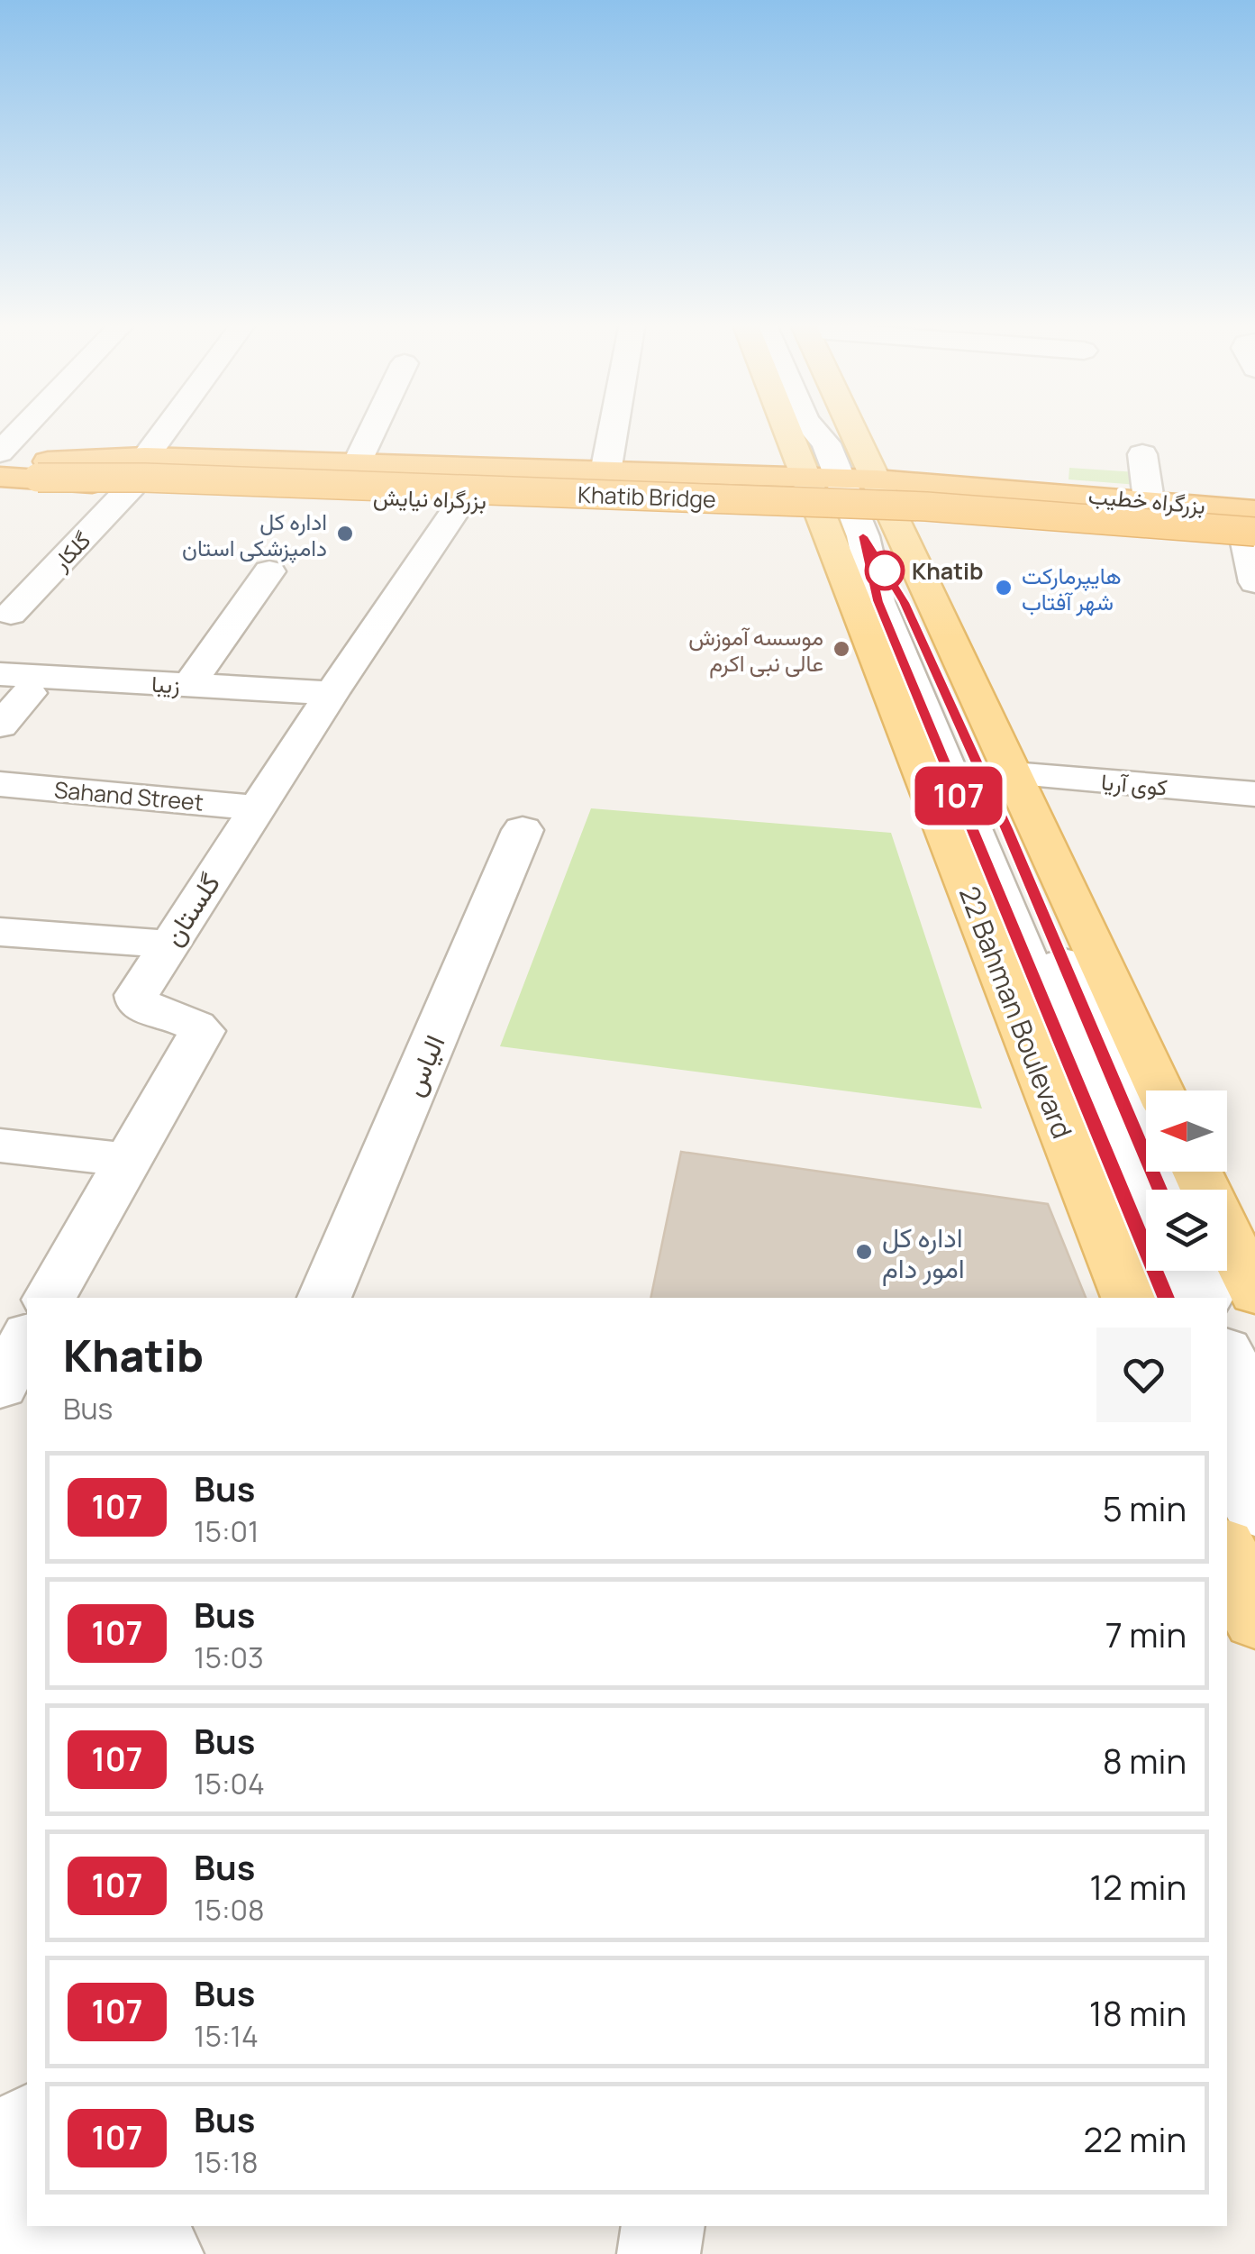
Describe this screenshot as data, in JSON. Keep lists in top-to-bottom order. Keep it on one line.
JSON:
{"streets":{"highway":["Khatib Bridge","بزرگراه نیایش","بزرگراه خطیب"],"main road":["22 Bahman Boulevard"],"street":["گلکار","زیبا","کوی آریا","Sahand Street","گلستان","الیاس"]},"crossings":[["Khatib Bridge","بزرگراه نیایش"],["Khatib Bridge","بزرگراه خطیب"],["بزرگراه نیایش","بزرگراه خطیب"],["بزرگراه نیایش","گلکار"],["بزرگراه نیایش","گلستان"],["بزرگراه نیایش","22 Bahman Boulevard"],["بزرگراه خطیب","22 Bahman Boulevard"],["زیبا","گلستان"],["کوی آریا","22 Bahman Boulevard"],["Sahand Street","گلستان"]],"places":["اداره کل دامپزشکی استان","Khatib","هایپرمارکت شهر آفتاب","موسسه آموزش عالی نبی اکرم","اداره کل امور دام"],"lines":["bus line 107"],"north":"left","page":{"on_map":"107","heading":["Khatib","Bus"],"list":[{"mark":"107","name":"Bus","note":"15:01","value":"5 min"},{"mark":"107","name":"Bus","note":"15:03","value":"7 min"},{"mark":"107","name":"Bus","note":"15:04","value":"8 min"},{"mark":"107","name":"Bus","note":"15:08","value":"12 min"},{"mark":"107","name":"Bus","note":"15:14","value":"18 min"},{"mark":"107","name":"Bus","note":"15:18","value":"22 min"}]}}
